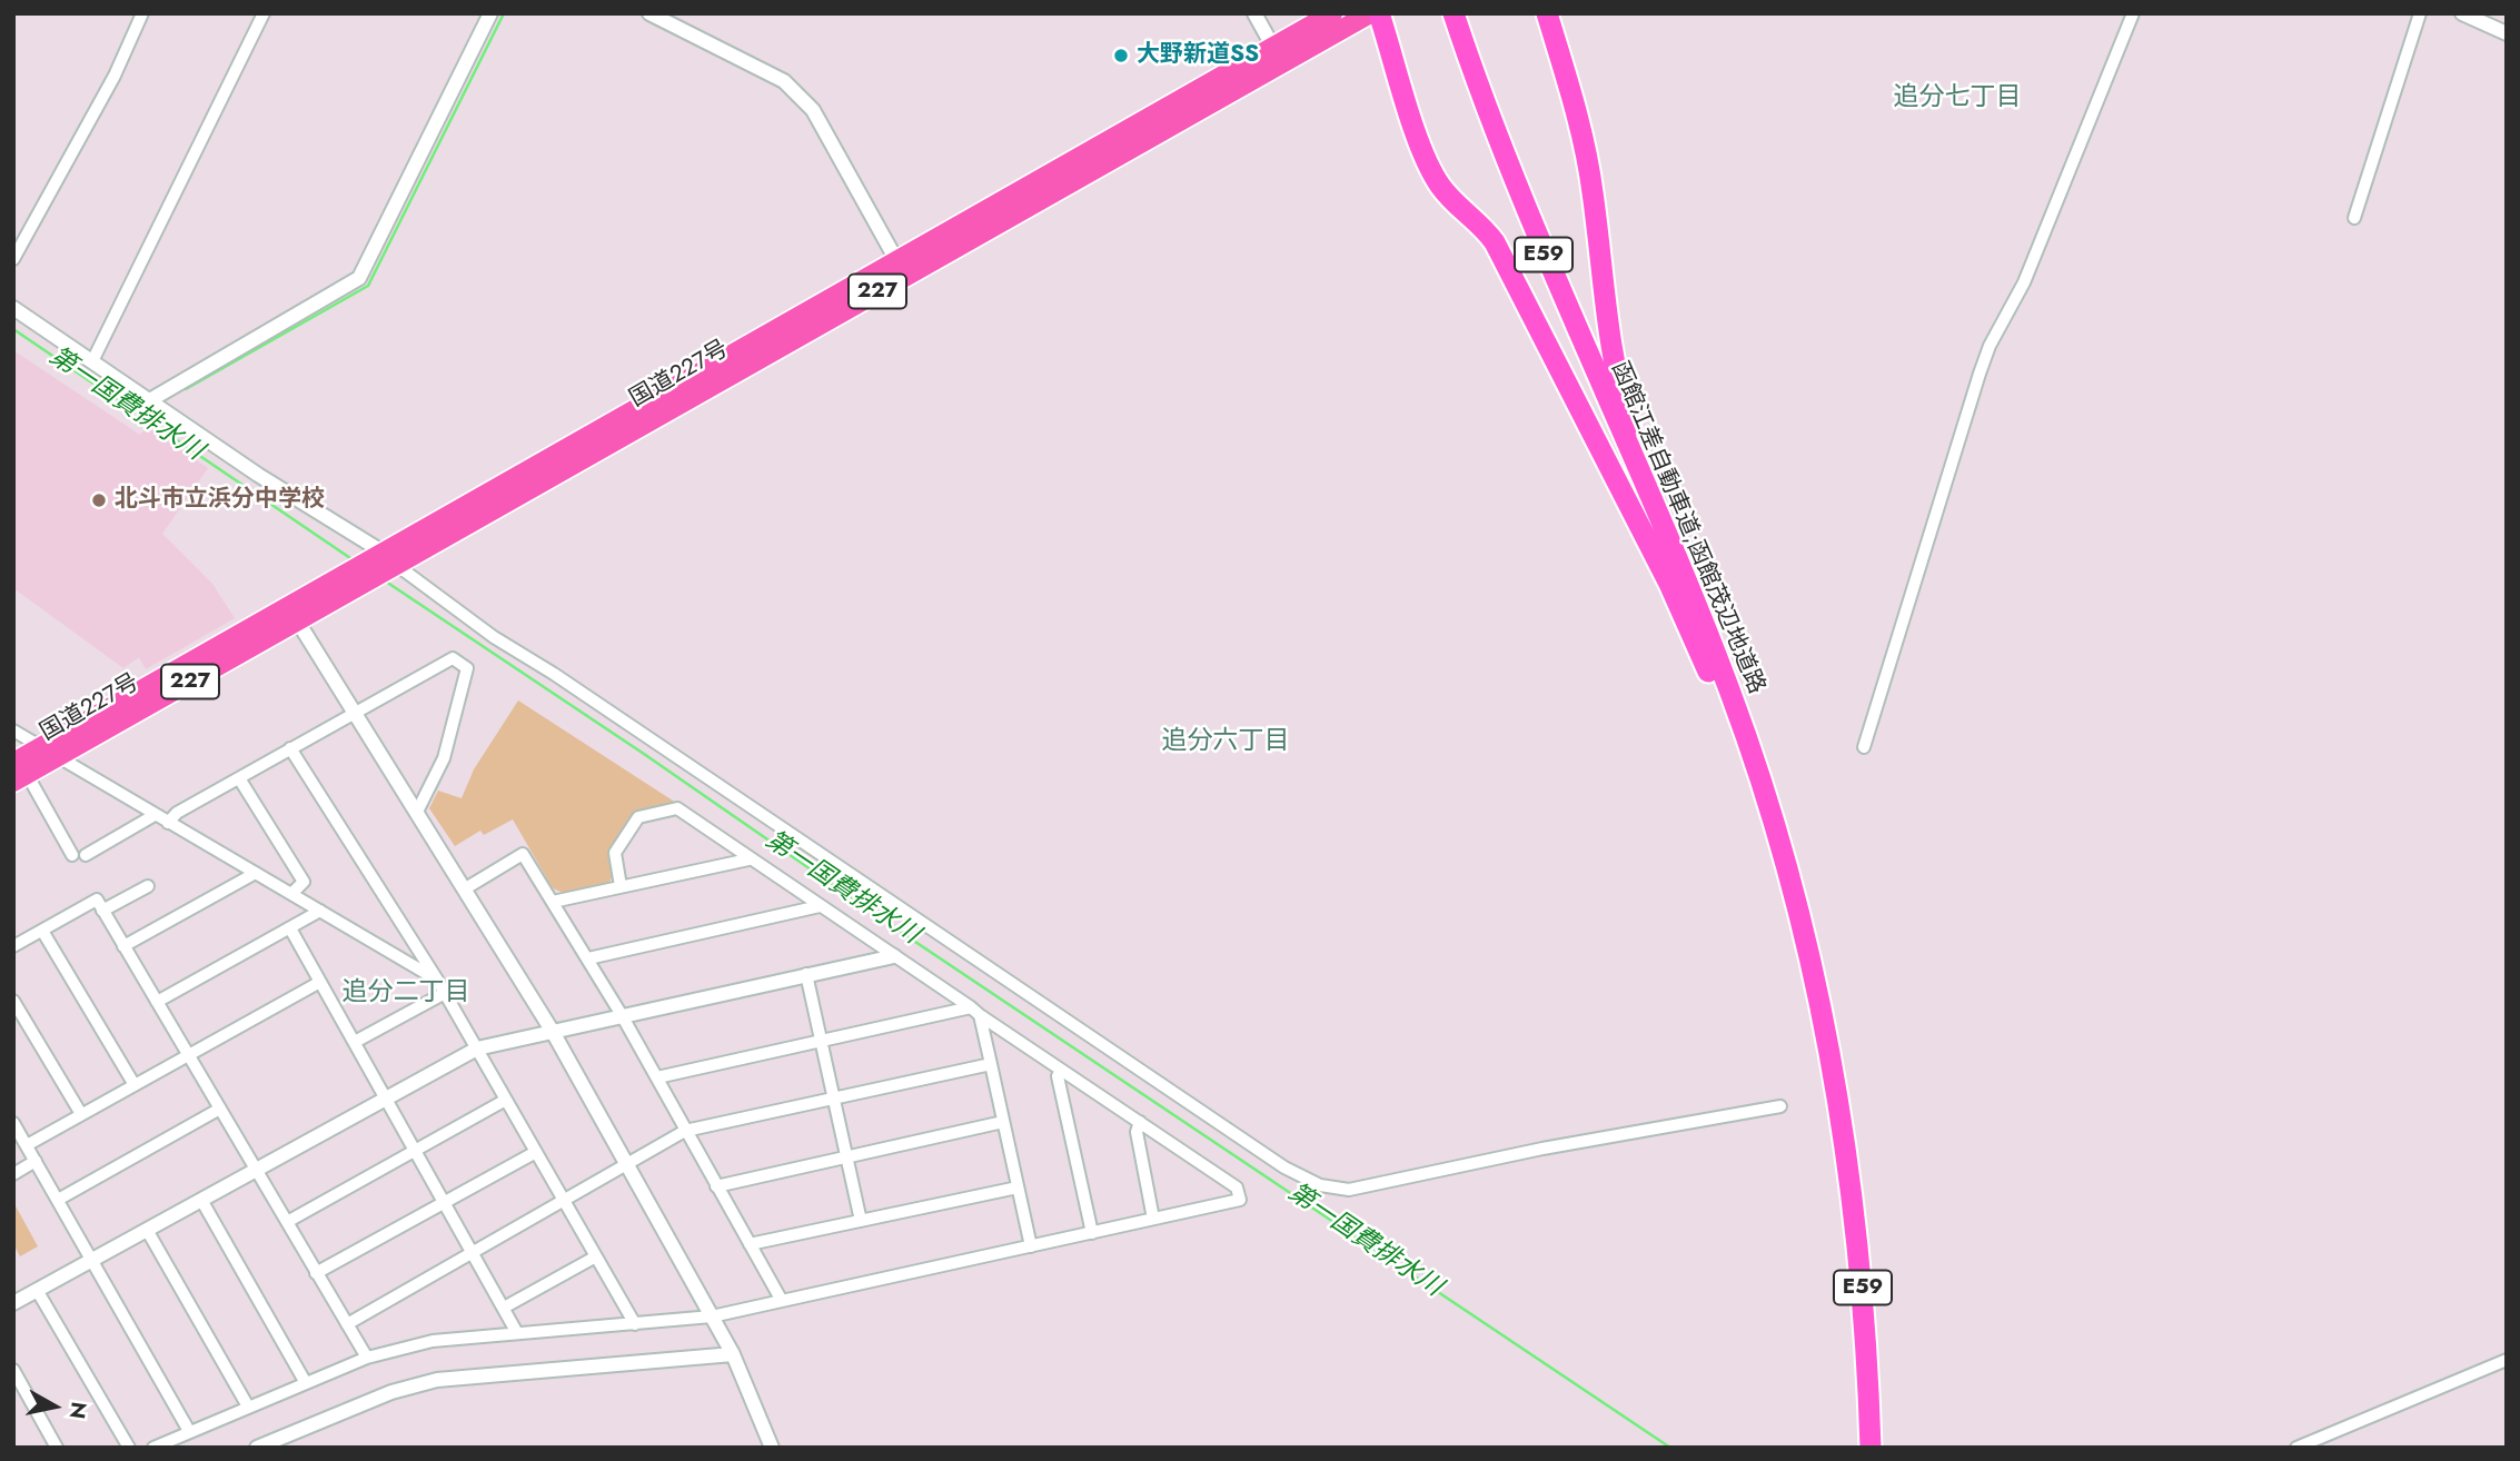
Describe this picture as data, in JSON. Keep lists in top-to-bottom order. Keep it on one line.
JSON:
{"streets":{"highway":["E59","227","国道227号","函館江差自動車道;函館茂辺地道路"]},"districts":["追分七丁目","追分六丁目","追分二丁目"],"water":["第一国費排水川"],"places":["大野新道SS","北斗市立浜分中学校"],"north":"right"}
